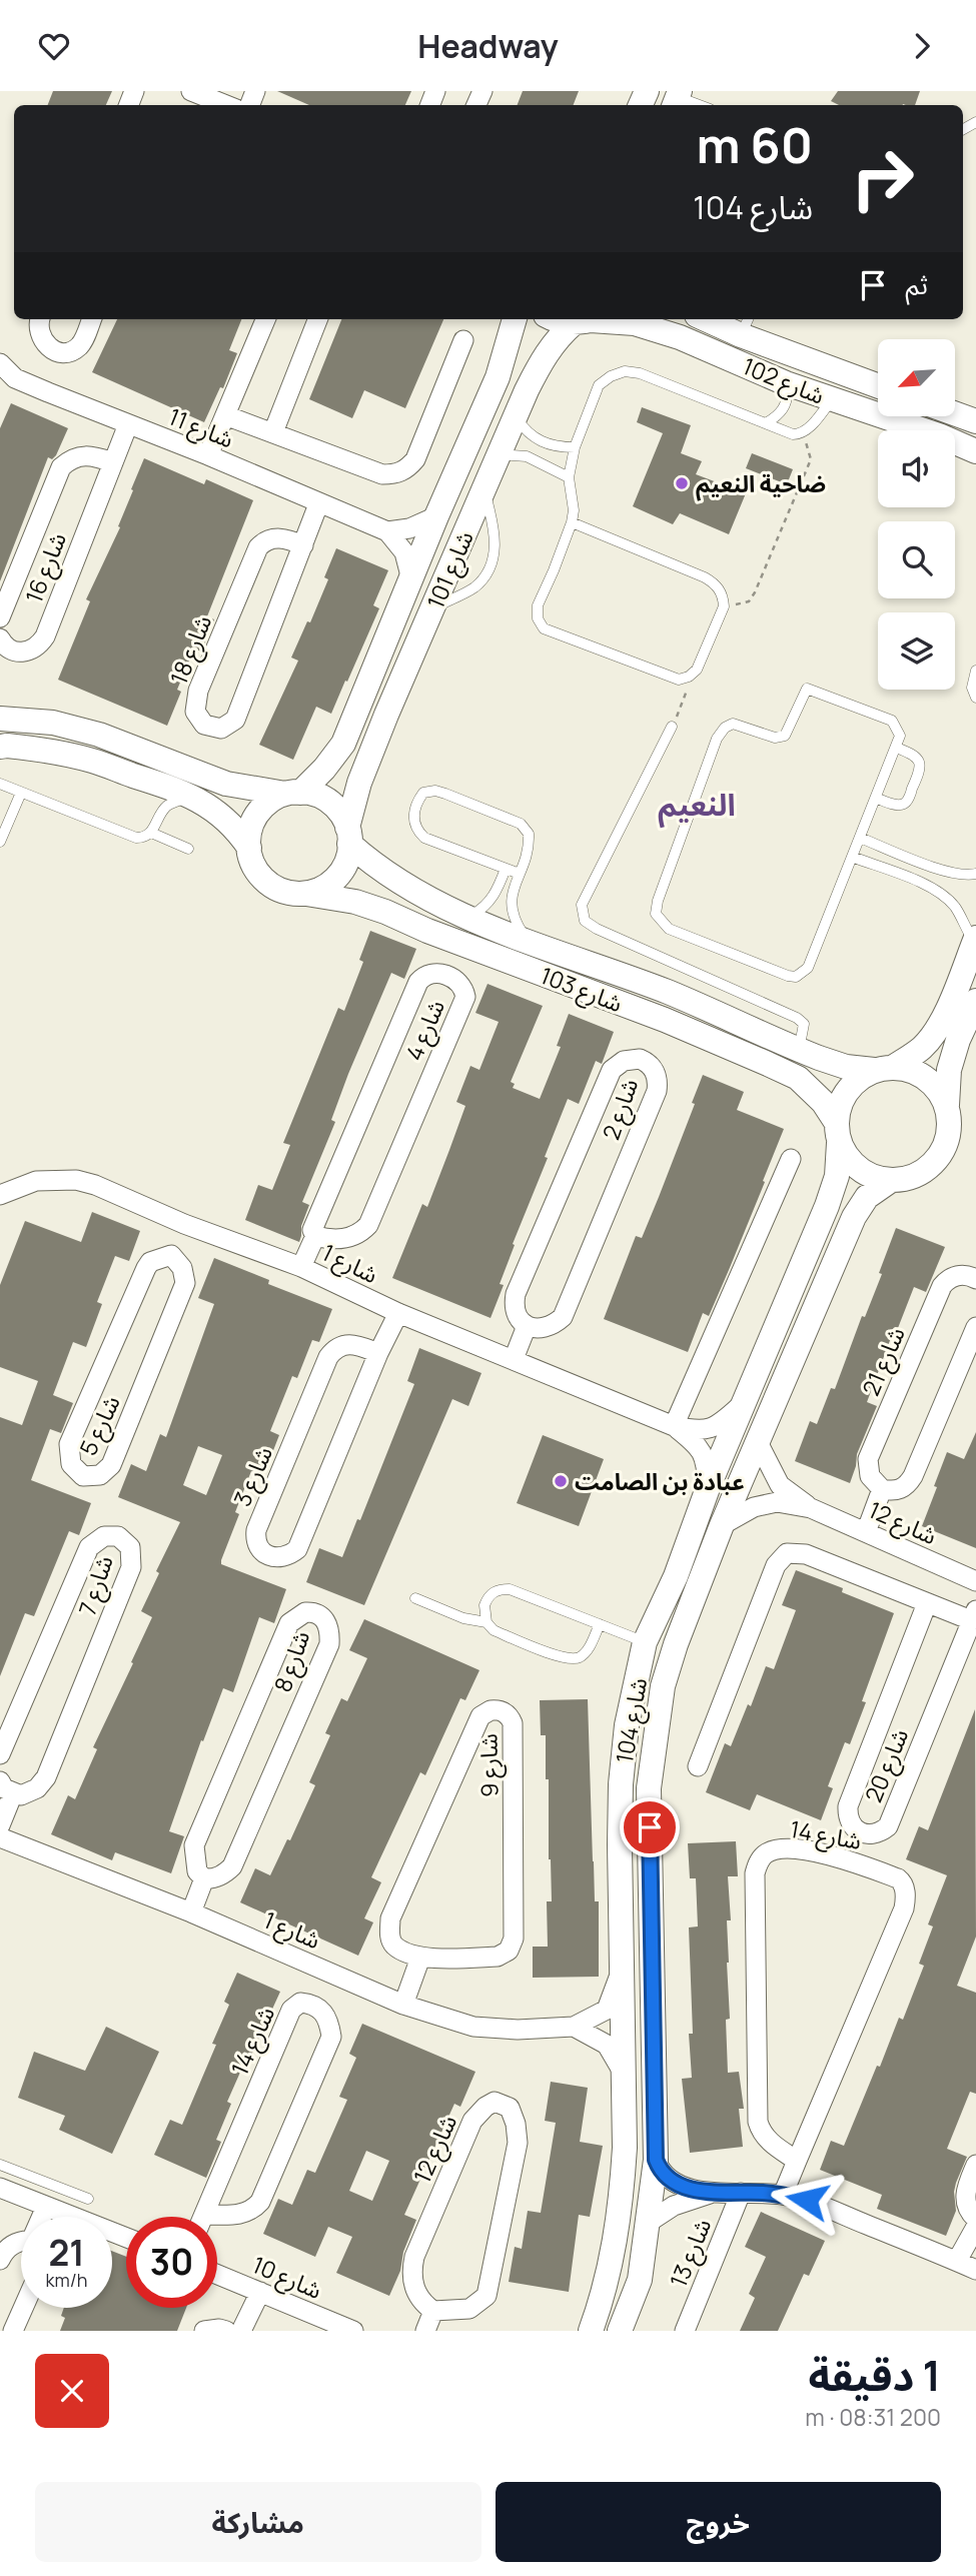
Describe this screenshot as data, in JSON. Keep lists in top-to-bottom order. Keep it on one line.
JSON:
{"streets":{"street":["شارع 102","شارع 11","شارع 16","شارع 101","شارع 18","شارع 103","شارع 4","شارع 2","شارع 1","شارع 21","شارع 5","شارع 3","شارع 12","شارع 7","شارع 8","شارع 104","شارع 9","شارع 20","شارع 14","شارع 13","شارع 10"]},"crossings":[["شارع 102","شارع 101"],["شارع 11","شارع 16"],["شارع 11","شارع 18"],["شارع 101","شارع 103"],["شارع 103","شارع 104"],["شارع 4","شارع 1"],["شارع 1","شارع 3"],["شارع 1","شارع 104"],["شارع 12","شارع 104"]],"districts":["النعيم"],"places":["ضاحية النعيم","عبادة بن الصامت"],"north":"bottom left","page":{"header":"Headway","turn":["60 m","شارع 104"],"then":"ثم","speed":"21 km/h","limit":"30","heading":["1 دقيقة","200 m · 08:31"],"buttons":["خروج","مشاركة"]}}
